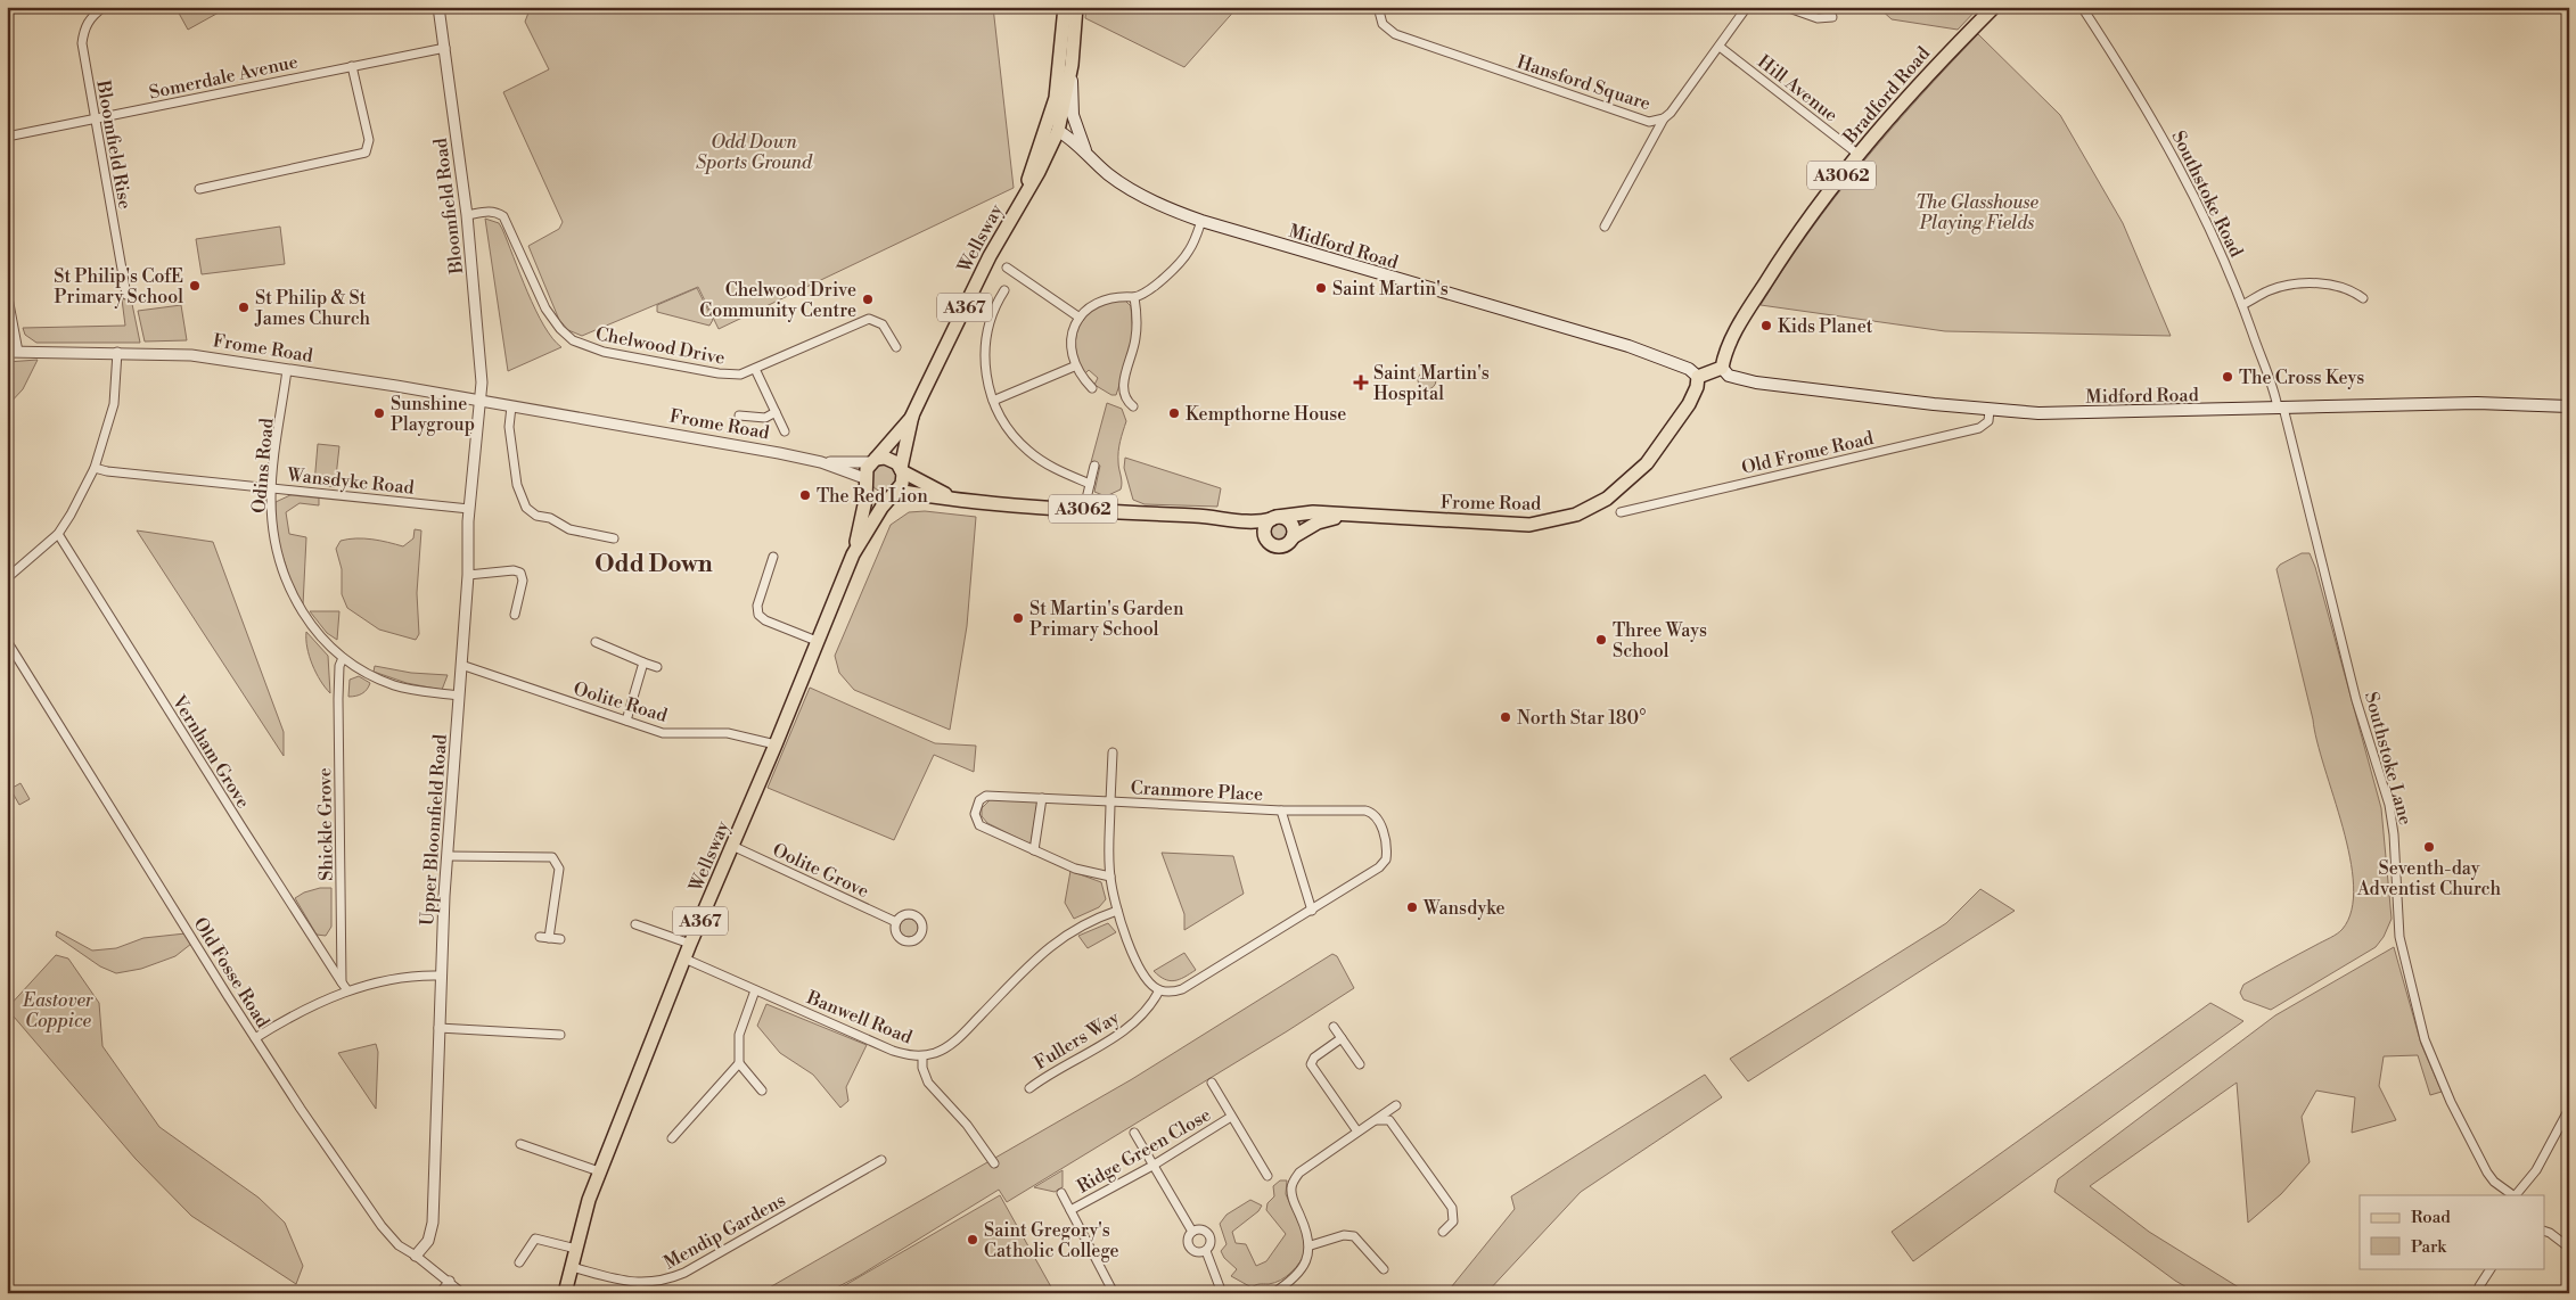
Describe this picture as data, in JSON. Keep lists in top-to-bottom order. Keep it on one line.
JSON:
{"streets":{"main road":["Bradford Road","A3062","Wellsway","Midford Road","A367","Frome Road"],"street":["Somerdale Avenue","Hansford Square","Hill Avenue","Bloomfield Rise","Southstoke Road","Bloomfield Road","Chelwood Drive","Old Frome Road","Odins Road","Wansdyke Road","Oolite Road","Vernham Grove","Southstoke Lane","Cranmore Place","Shickle Grove","Upper Bloomfield Road","Oolite Grove","Old Fosse Road","Banwell Road","Fullers Way","Ridge Green Close","Mendip Gardens"]},"crossings":[["Somerdale Avenue","Bloomfield Rise"],["Somerdale Avenue","Bloomfield Road"],["Hansford Square","Hill Avenue"],["Hill Avenue","Bradford Road"],["Bradford Road","Midford Road"],["Southstoke Road","Midford Road"],["Southstoke Road","Southstoke Lane"],["Bloomfield Road","Chelwood Drive"],["Bloomfield Road","Frome Road"],["Bloomfield Road","Upper Bloomfield Road"],["Wellsway","Midford Road"],["Wellsway","Frome Road"],["Wellsway","Oolite Road"],["Wellsway","Oolite Grove"],["Wellsway","Banwell Road"],["Wellsway","Mendip Gardens"],["Midford Road","Frome Road"],["Midford Road","Old Frome Road"],["Midford Road","Southstoke Lane"],["Frome Road","Odins Road"],["Frome Road","Upper Bloomfield Road"],["Odins Road","Wansdyke Road"],["Odins Road","Shickle Grove"],["Odins Road","Upper Bloomfield Road"],["Wansdyke Road","Upper Bloomfield Road"],["Oolite Road","Upper Bloomfield Road"],["Vernham Grove","Shickle Grove"],["Cranmore Place","Banwell Road"],["Cranmore Place","Fullers Way"],["Upper Bloomfield Road","Old Fosse Road"]],"districts":["Odd Down"],"parks":["Odd Down Sports Ground","The Glasshouse Playing Fields","Eastover Coppice"],"places":{"other":["St Philip's CofE Primary School","Saint Martin's","Chelwood Drive Community Centre","St Philip & St James Church","Kids Planet","The Cross Keys","Sunshine Playgroup","Kempthorne House","The Red Lion","St Martin's Garden Primary School","Three Ways School","North Star 180°","Seventh-day Adventist Church","Wansdyke","Saint Gregory's Catholic College"],"health":["Saint Martin's Hospital"]},"legend":["Road","Park"]}
